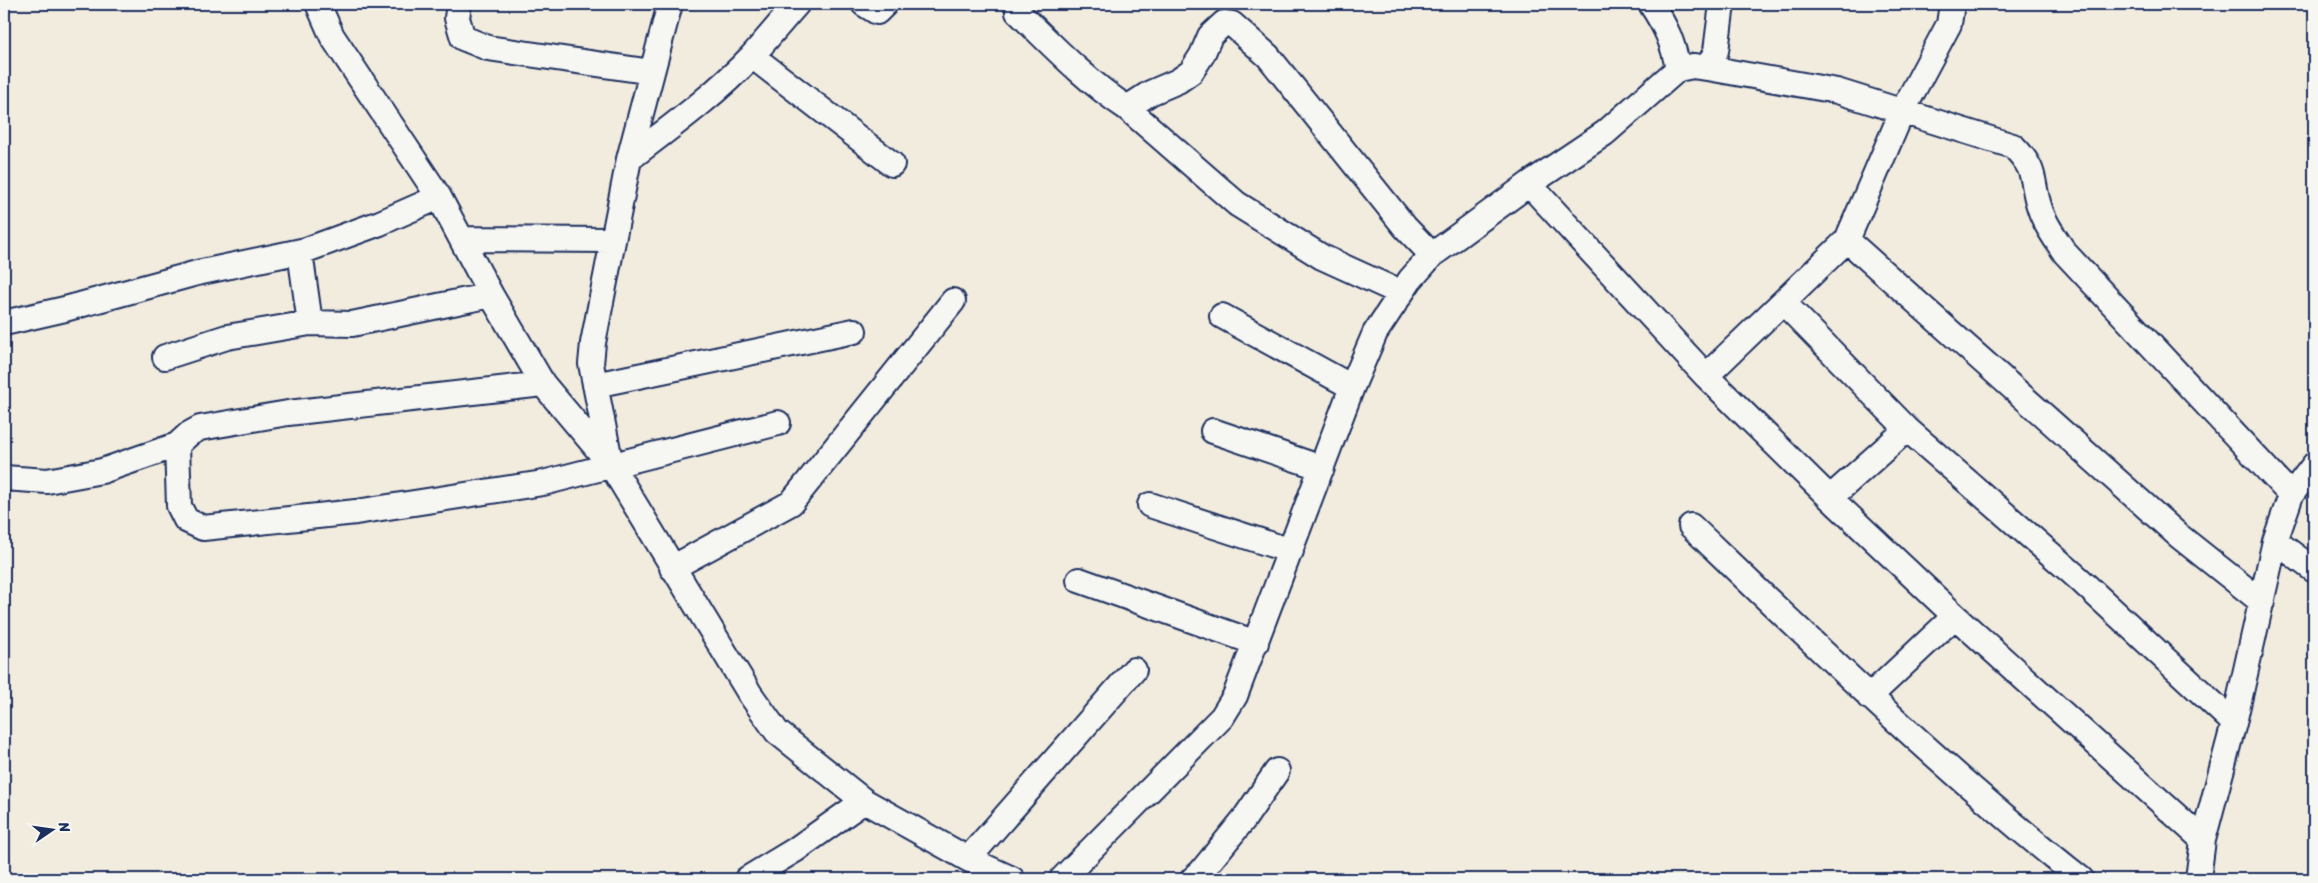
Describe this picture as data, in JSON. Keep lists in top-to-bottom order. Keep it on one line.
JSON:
{"north":"right"}
